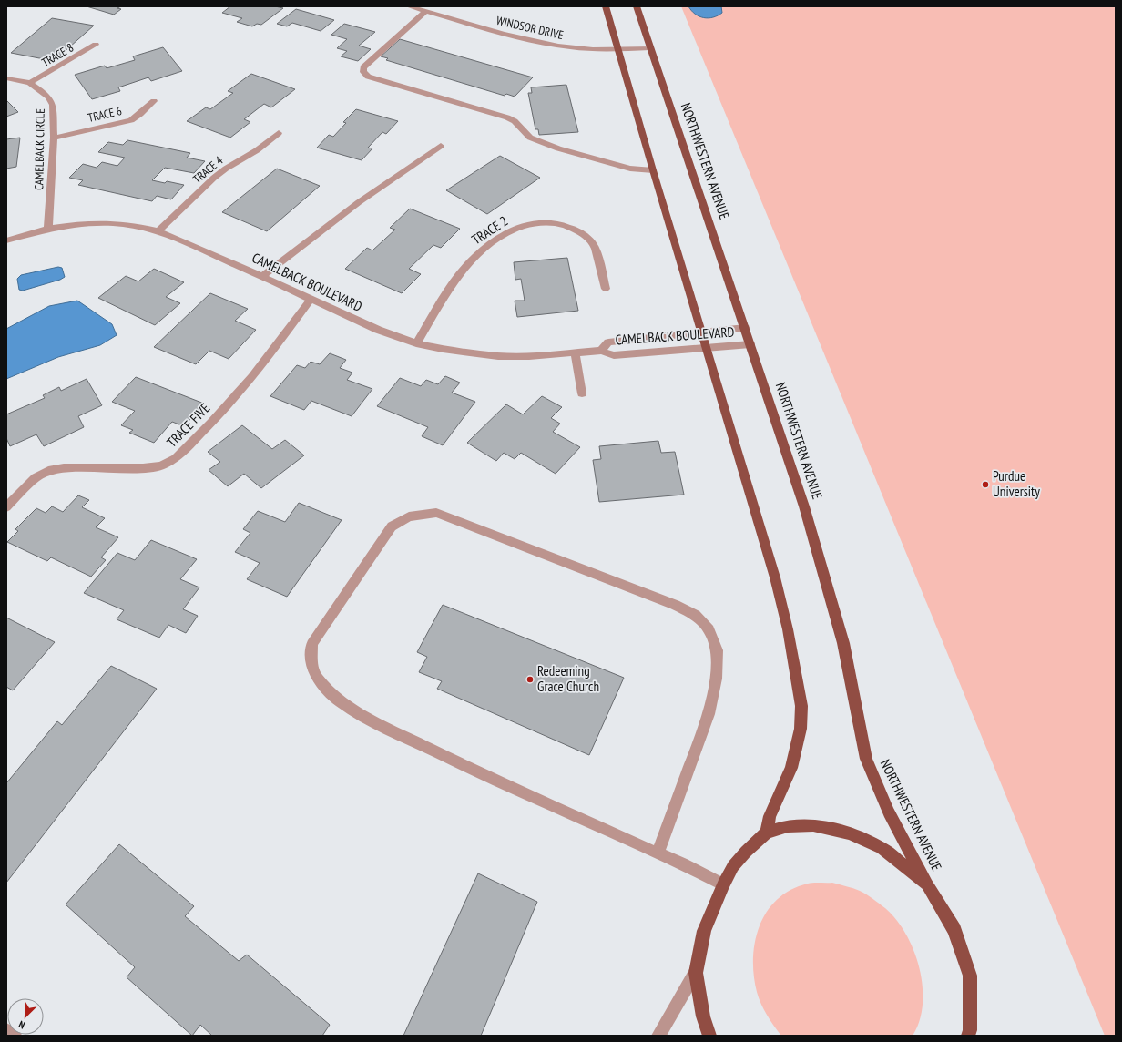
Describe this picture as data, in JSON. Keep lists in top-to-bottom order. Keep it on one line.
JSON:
{"streets":{"main road":["NORTHWESTERN AVENUE"],"street":["WINDSOR DRIVE","TRACE 8","TRACE 6","CAMELBACK CIRCLE","TRACE 4","TRACE 2","CAMELBACK BOULEVARD","TRACE FIVE"]},"crossings":[["WINDSOR DRIVE","NORTHWESTERN AVENUE"],["TRACE 8","CAMELBACK CIRCLE"],["TRACE 6","CAMELBACK CIRCLE"],["CAMELBACK CIRCLE","CAMELBACK BOULEVARD"],["NORTHWESTERN AVENUE","CAMELBACK BOULEVARD"],["TRACE 4","CAMELBACK BOULEVARD"],["TRACE 2","CAMELBACK BOULEVARD"],["CAMELBACK BOULEVARD","TRACE FIVE"]],"places":["Purdue University","Redeeming Grace Church"],"north":"bottom left"}
